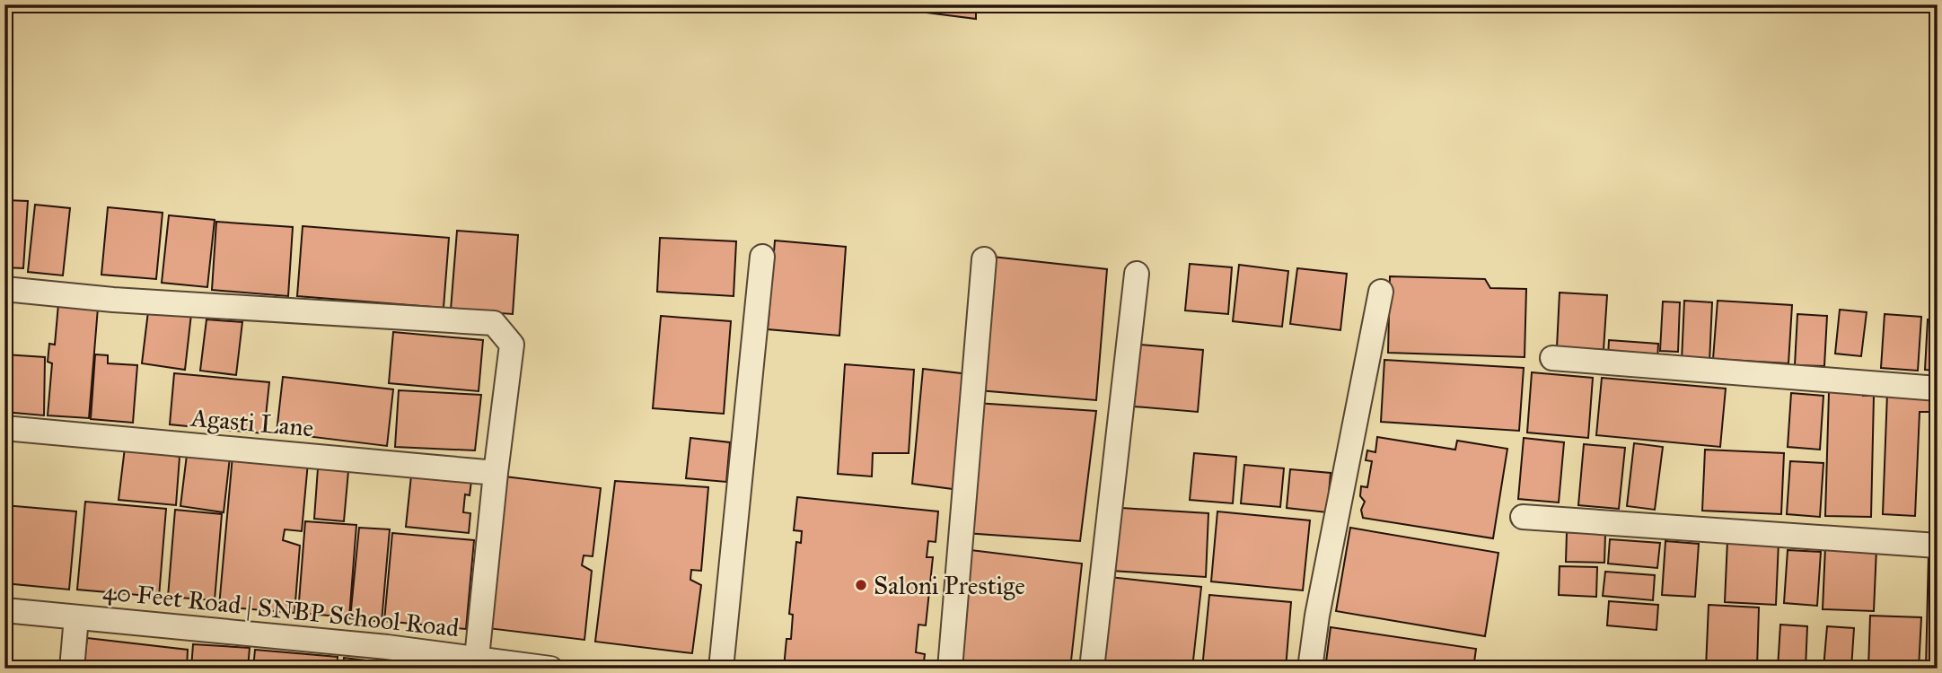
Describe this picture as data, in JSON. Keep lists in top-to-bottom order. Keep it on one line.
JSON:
{"streets":{"street":["Agasti Lane","40 Feet Road | SNBP School Road"]},"places":["Saloni Prestige"]}
